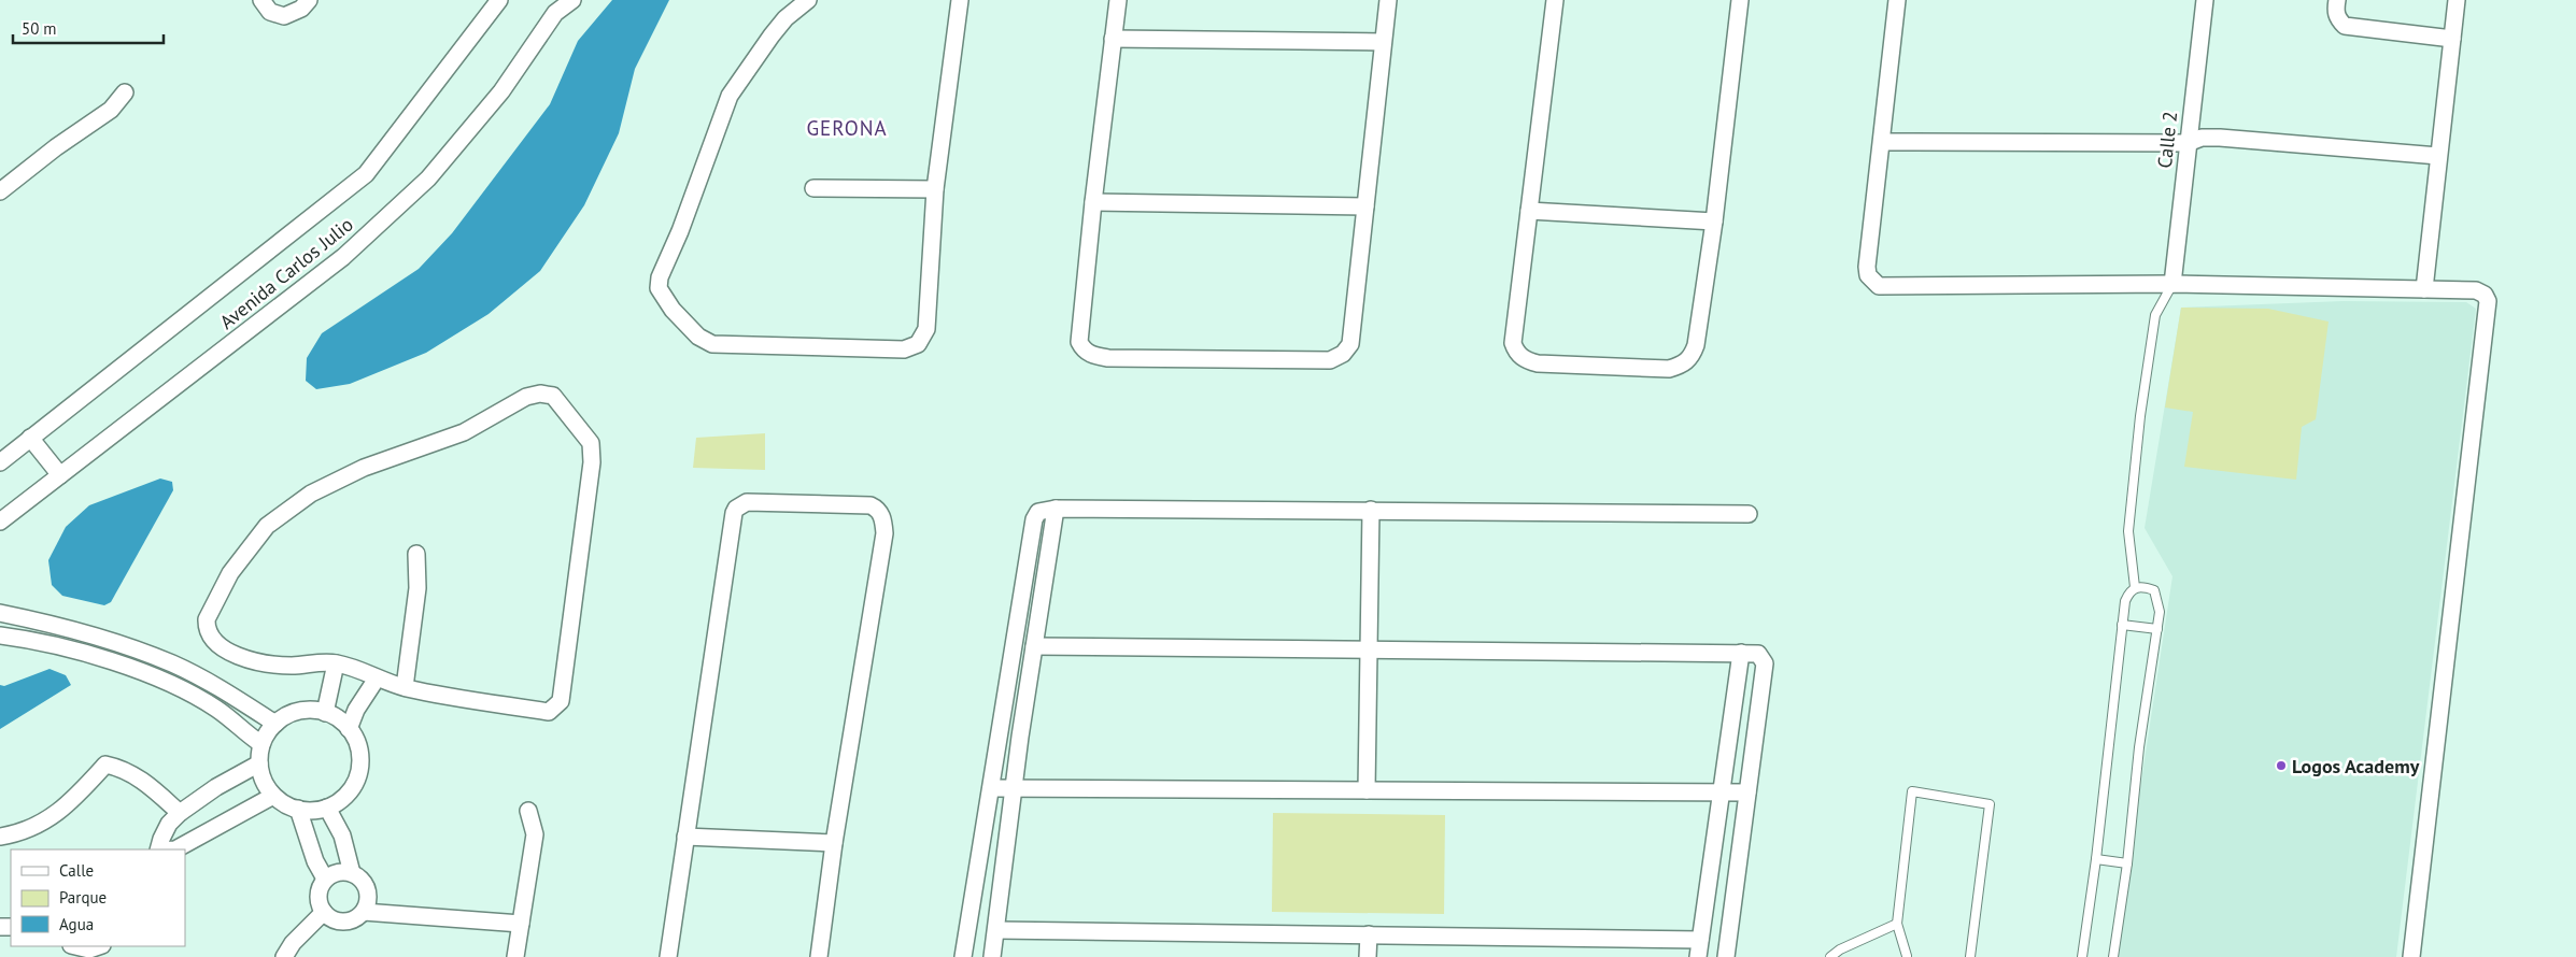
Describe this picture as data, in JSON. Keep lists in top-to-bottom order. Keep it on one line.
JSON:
{"streets":{"street":["Calle 2","Avenida Carlos Julio"]},"districts":["GERONA"],"places":["Logos Academy"],"legend":["Calle","Parque","Agua"],"scale_bar":"50 m"}
